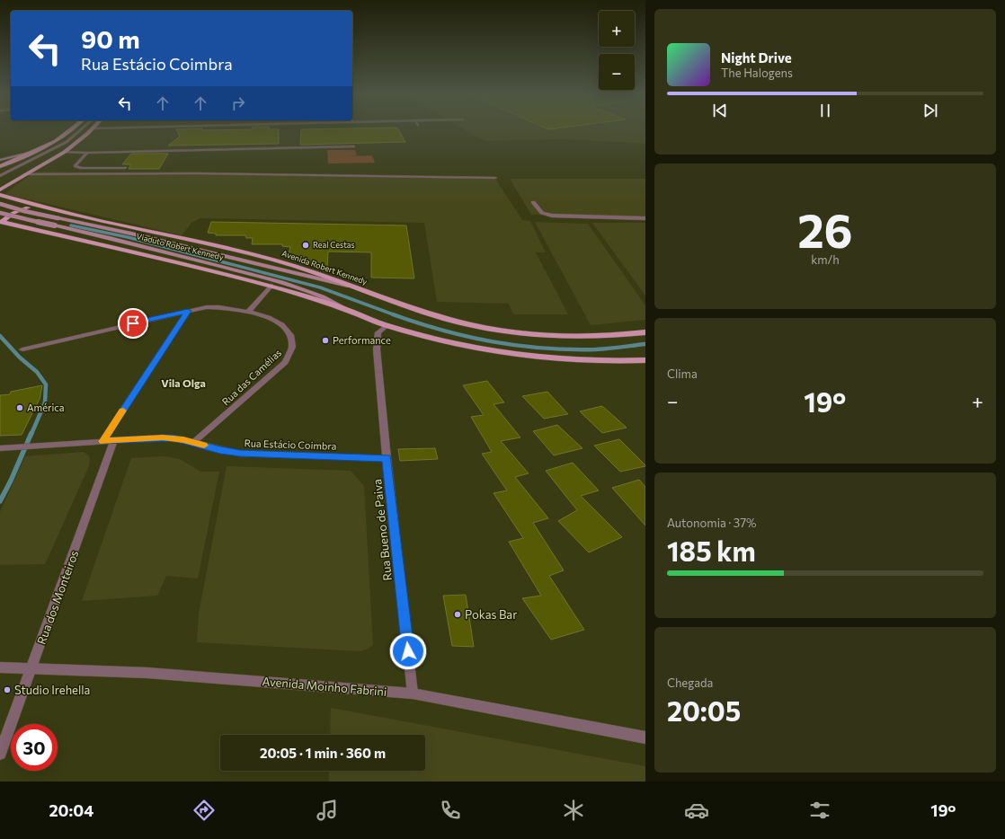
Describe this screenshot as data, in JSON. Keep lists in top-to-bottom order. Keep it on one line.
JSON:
{"streets":{"main road":["Viaduto Robert Kennedy","Avenida Robert Kennedy"],"street":["Rua das Camélias","Rua Estácio Coimbra","Rua Bueno de Paiva","Rua dos Monteiros","Avenida Moinho Fabrini"]},"crossings":[["Viaduto Robert Kennedy","Avenida Robert Kennedy"],["Rua das Camélias","Rua Estácio Coimbra"],["Rua Estácio Coimbra","Rua Bueno de Paiva"],["Rua Estácio Coimbra","Rua dos Monteiros"],["Rua Bueno de Paiva","Avenida Moinho Fabrini"],["Rua dos Monteiros","Avenida Moinho Fabrini"]],"districts":["Vila Olga"],"places":["Real Cestas","Performance","América","Pokas Bar","Studio Irehella"],"page":{"map_buttons":["+","−"],"turn":["90 m","Rua Estácio Coimbra"],"song":["Night Drive","The Halogens"],"tile":[["26","km/h"],"Clima",["Autonomia · 37%","185 km"],["Chegada","20:05"]],"heat":["−","19°","+"],"limit":"30","trip":"20:05 · 1 min · 360 m","tabs":["20:04","19°"]}}
